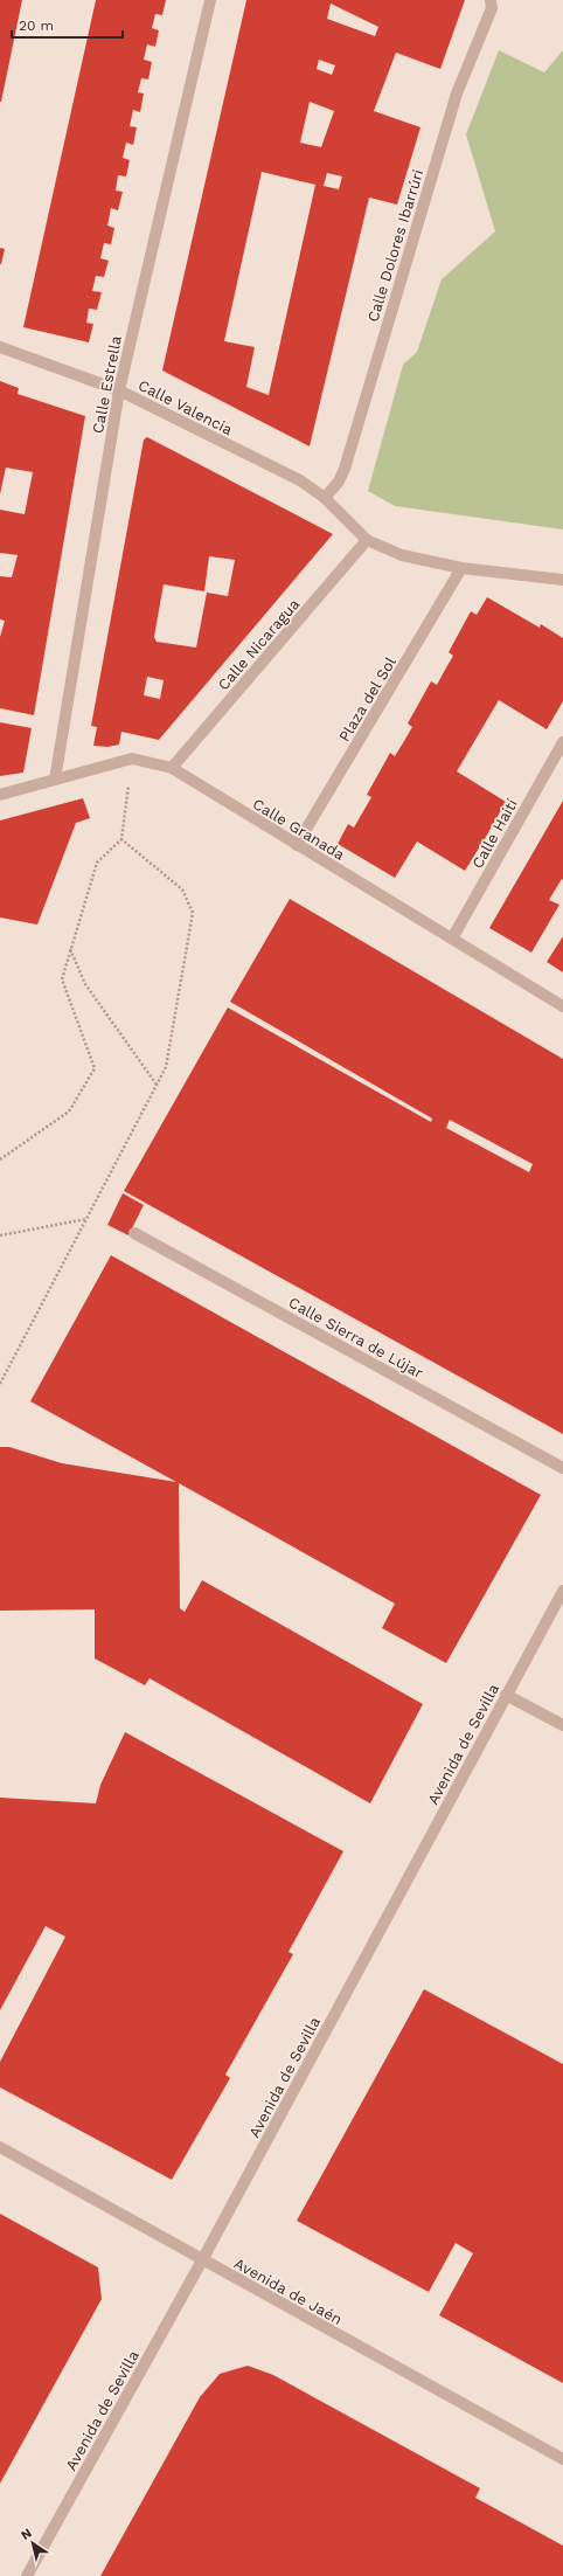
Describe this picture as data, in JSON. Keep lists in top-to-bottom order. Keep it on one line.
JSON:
{"streets":{"street":["Calle Dolores Ibarrúri","Calle Estrella","Calle Valencia","Calle Nicaragua","Plaza del Sol","Calle Granada","Calle Haití","Calle Sierra de Lújar","Avenida de Sevilla","Avenida de Jaén"]},"crossings":[["Calle Dolores Ibarrúri","Calle Valencia"],["Calle Estrella","Calle Valencia"],["Calle Estrella","Calle Granada"],["Calle Valencia","Calle Nicaragua"],["Calle Nicaragua","Calle Granada"],["Plaza del Sol","Calle Granada"],["Calle Granada","Calle Haití"],["Avenida de Sevilla","Avenida de Jaén"]],"scale_bar":"20 m","north":"top left"}
